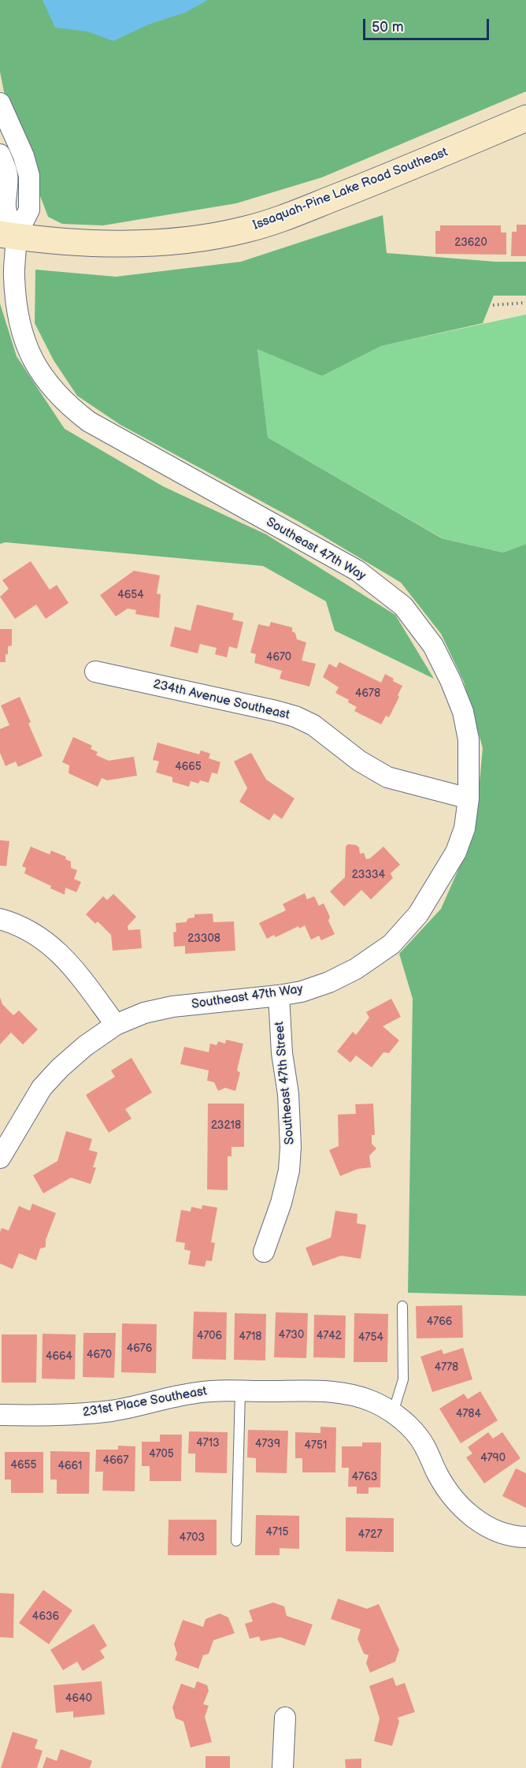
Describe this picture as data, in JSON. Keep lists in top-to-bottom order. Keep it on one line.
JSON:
{"streets":{"main road":["Issaquah-Pine Lake Road Southeast"],"street":["Southeast 47th Way","234th Avenue Southeast","Southeast 47th Street","231st Place Southeast"]},"crossings":[["Issaquah-Pine Lake Road Southeast","Southeast 47th Way"],["Southeast 47th Way","234th Avenue Southeast"],["Southeast 47th Way","Southeast 47th Street"]],"house_numbers":["23620","4654","4670","4678","4665","23334","23308","23218","4766","4730","4706","4742","4718","4754","4676","4670","4664","4778","4784","4713","4739","4751","4705","4790","4667","4655","4661","4763","4715","4727","4703","4636","4640"],"scale_bar":"50 m"}
